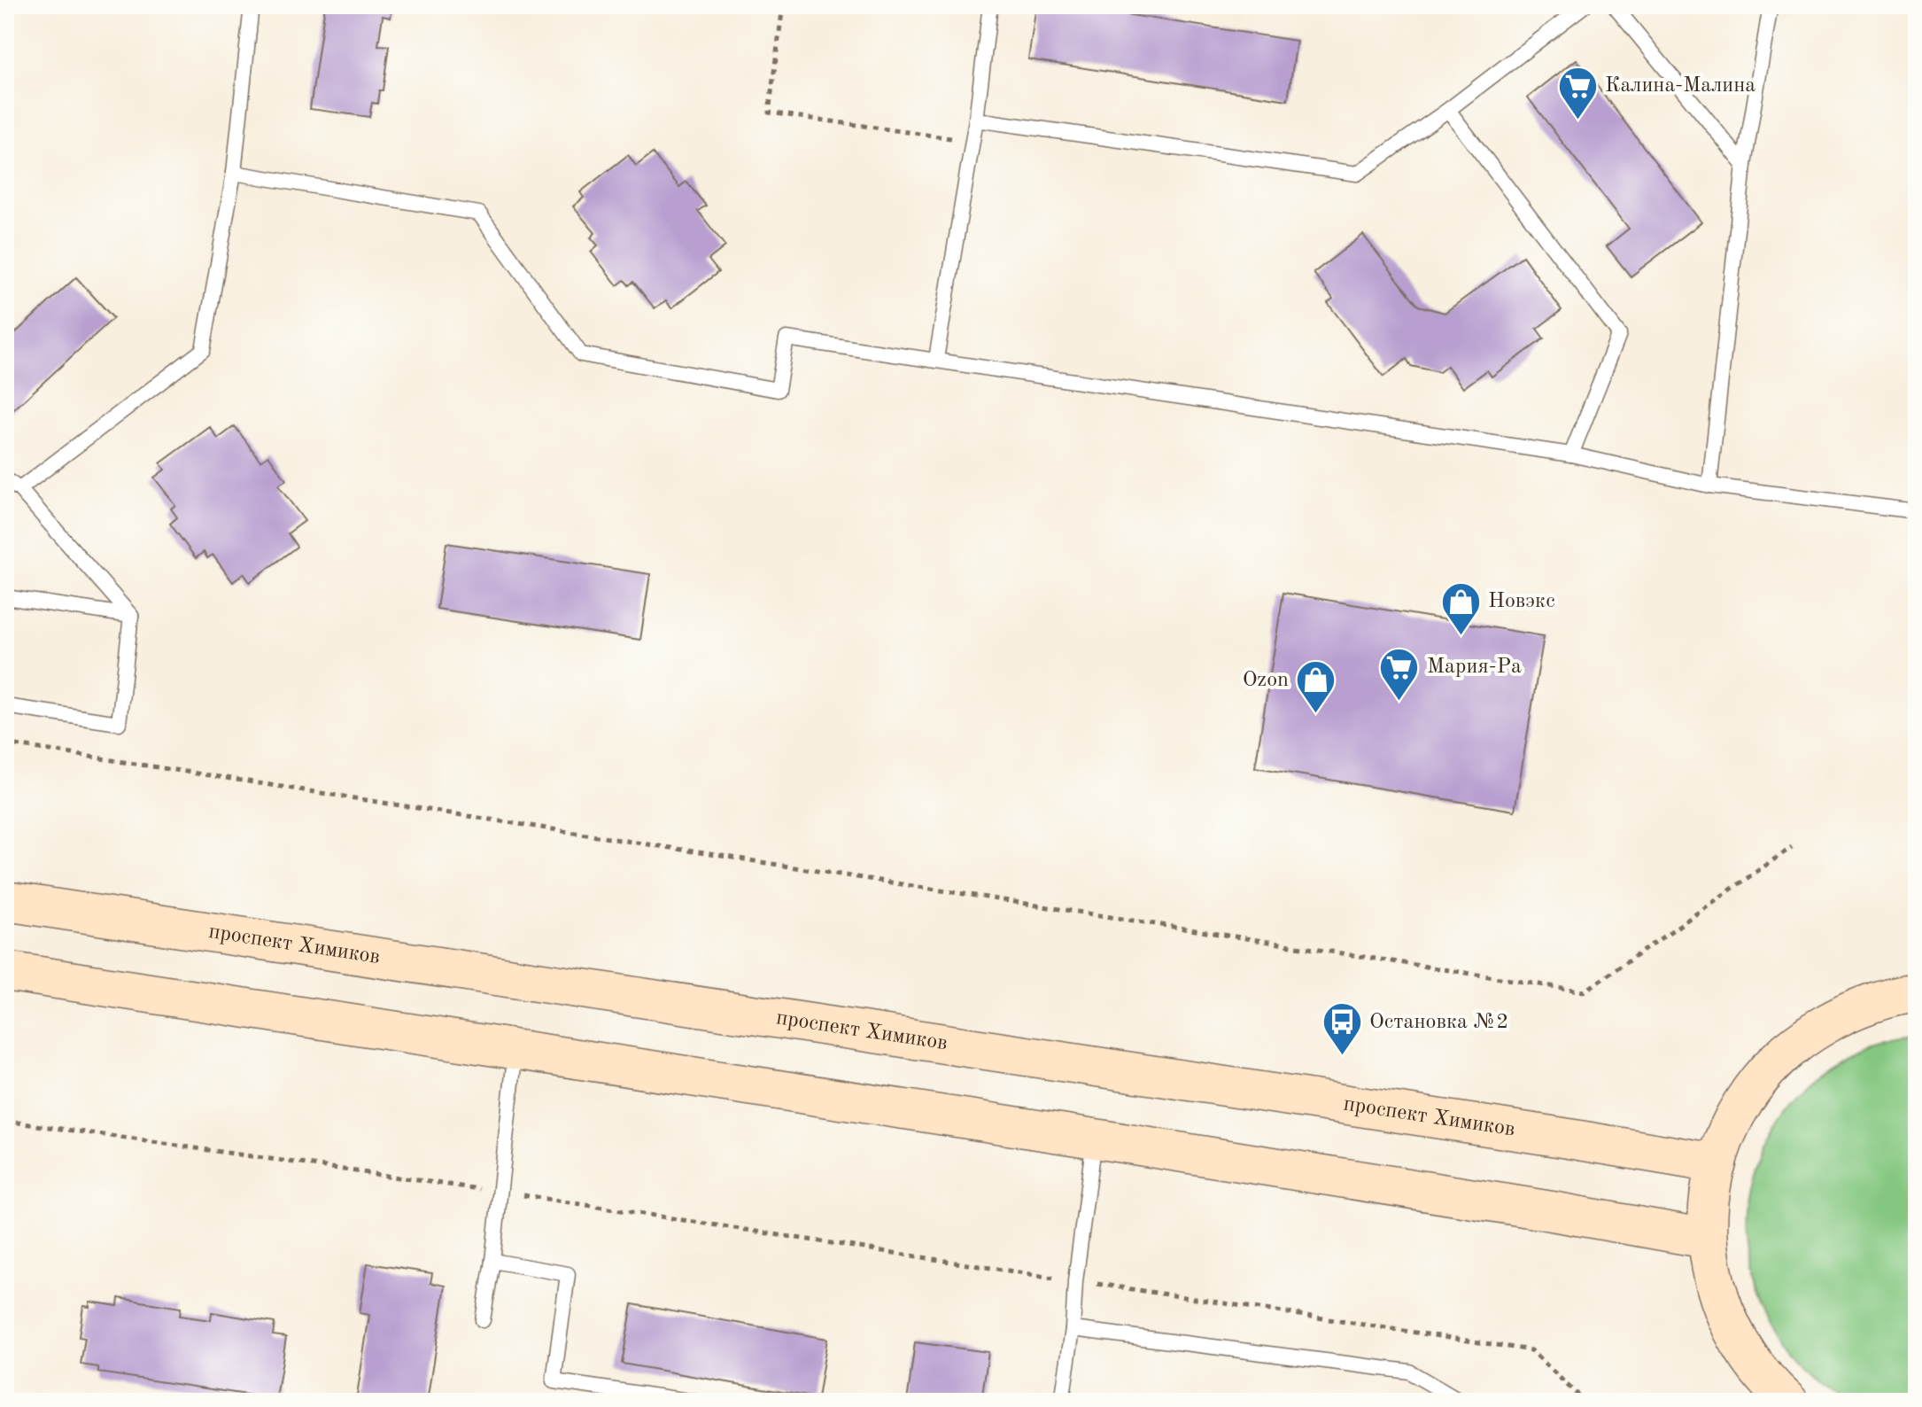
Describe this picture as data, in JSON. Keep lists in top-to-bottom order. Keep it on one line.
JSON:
{"streets":{"street":["проспект Химиков"]},"places":{"supermarket":["Калина-Малина","Мария-Ра"],"shop":["Новэкс","Ozon"],"bus stop":["Остановка №2"]}}
